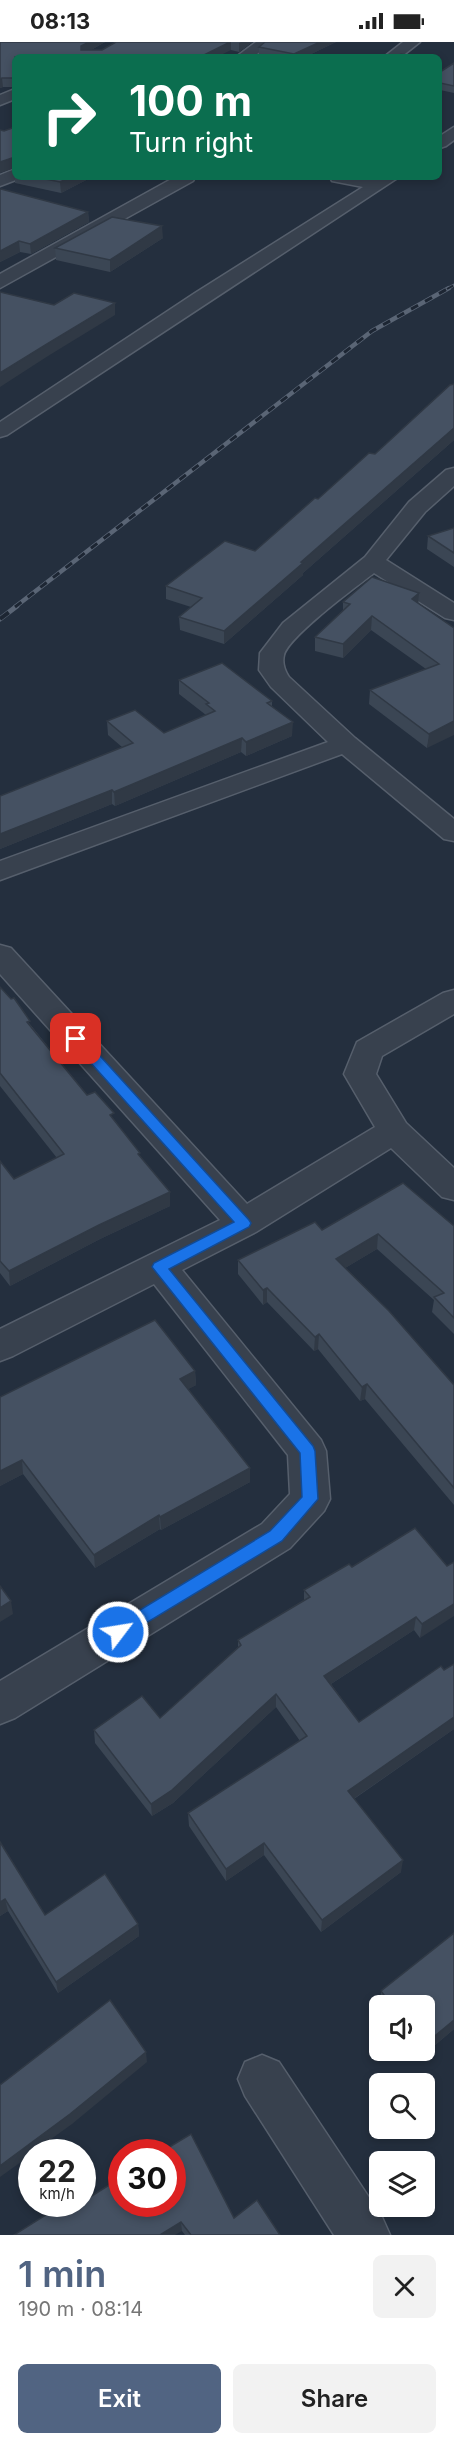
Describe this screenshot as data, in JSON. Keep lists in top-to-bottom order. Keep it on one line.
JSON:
{"page":{"status":"08:13","turn":["100 m","Turn right"],"speed":"22 km/h","limit":"30","heading":["1 min","190 m · 08:14"],"buttons":["Exit","Share"]}}
